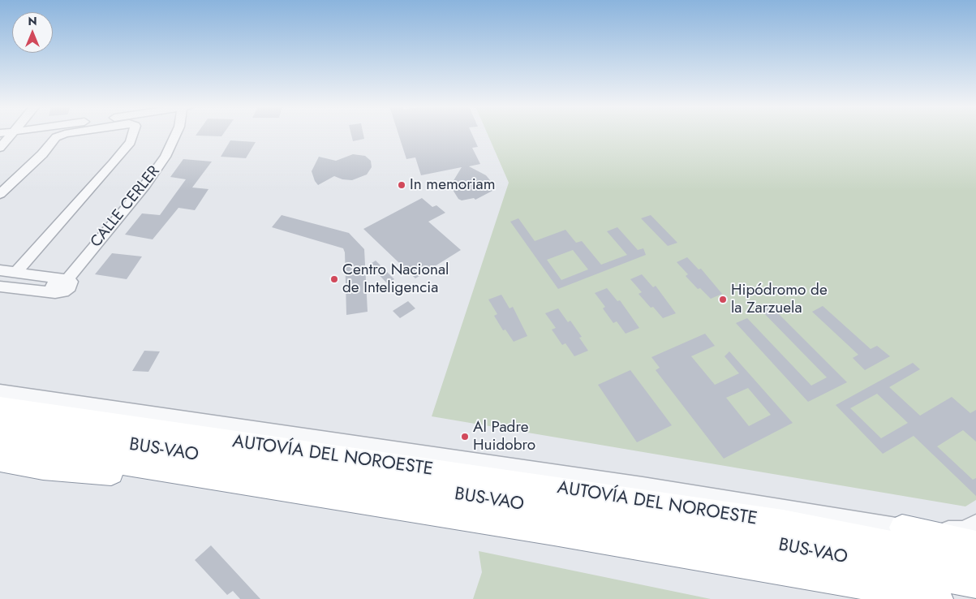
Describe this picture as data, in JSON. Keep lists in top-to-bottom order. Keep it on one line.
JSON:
{"streets":{"highway":["BUS-VAO","AUTOVÍA DEL NOROESTE"],"street":["CALLE CERLER"]},"places":["In memoriam","Centro Nacional de Inteligencia","Hipódromo de la Zarzuela","Al Padre Huidobro"],"north":"top"}
